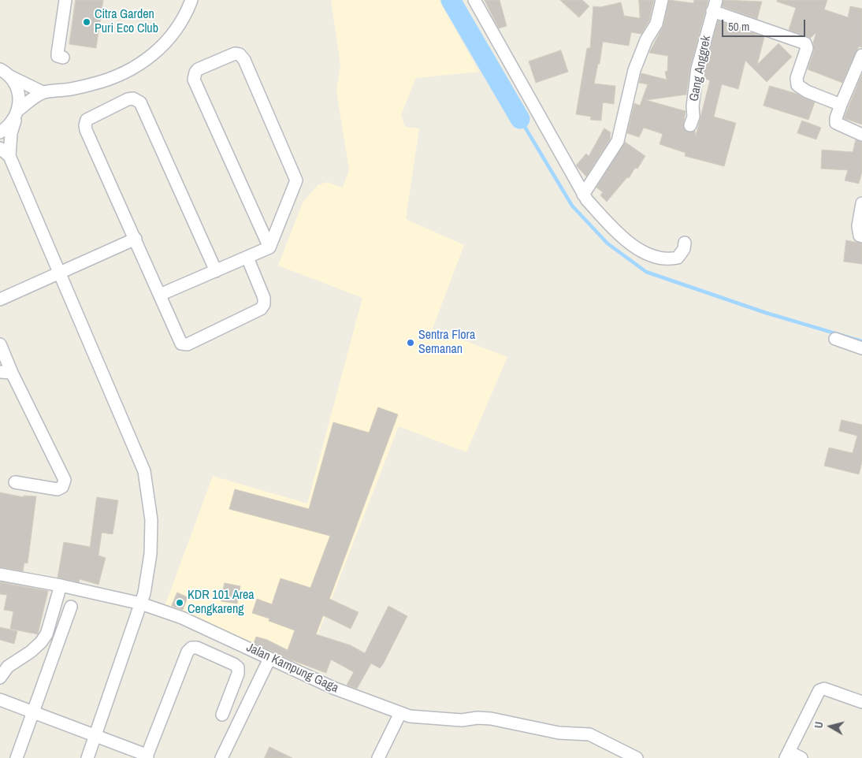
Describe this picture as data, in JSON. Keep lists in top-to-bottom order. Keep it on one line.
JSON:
{"streets":{"street":["Gang Anggrek","Jalan Kampung Gaga"]},"places":["Citra Garden Puri Eco Club","Sentra Flora Semanan","KDR 101 Area Cengkareng"],"scale_bar":"50 m","north":"left"}
